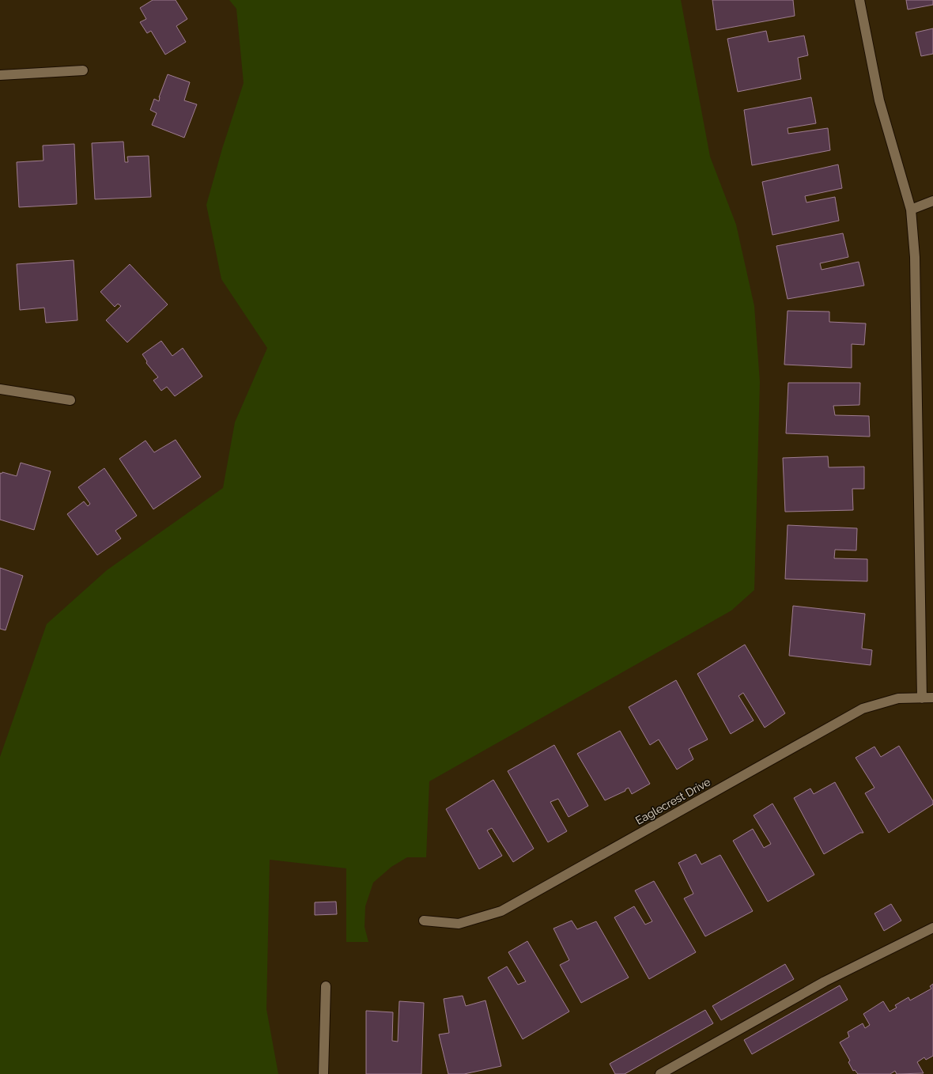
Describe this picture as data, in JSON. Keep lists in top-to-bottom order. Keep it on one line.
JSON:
{"streets":{"street":["Eaglecrest Drive"]}}
